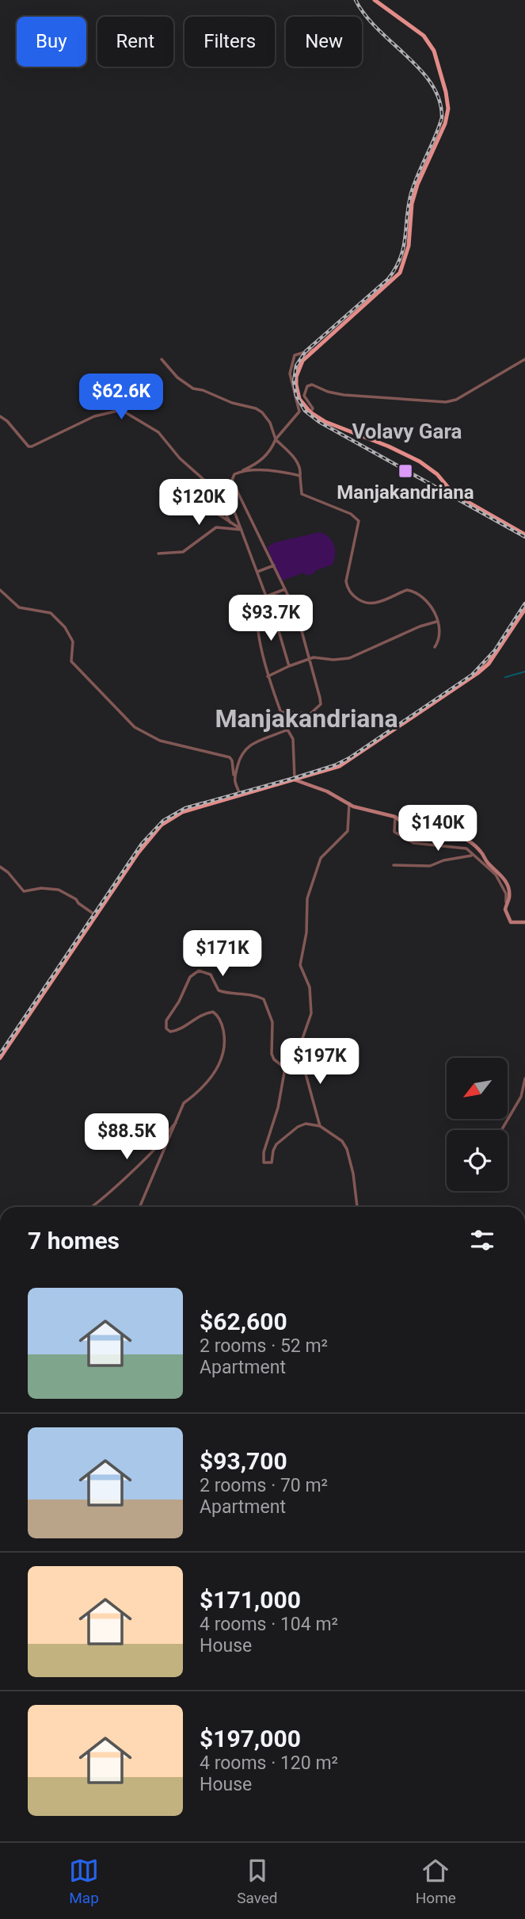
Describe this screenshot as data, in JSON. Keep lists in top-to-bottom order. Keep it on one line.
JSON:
{"districts":["Volavy Gara","Manjakandriana"],"places":{"transit":["Manjakandriana"]},"north":"bottom left","page":{"chip":["Buy","Rent","Filters","New"],"price":["$62.6K","$120K","$93.7K","$140K","$171K","$197K","$88.5K"],"heading":"7 homes","list":[{"name":"$62,600","note":"2 rooms · 52 m² · Apartment"},{"name":"$93,700","note":"2 rooms · 70 m² · Apartment"},{"name":"$171,000","note":"4 rooms · 104 m² · House"},{"name":"$197,000","note":"4 rooms · 120 m² · House"}],"tabs":["Map","Saved","Home"]}}
